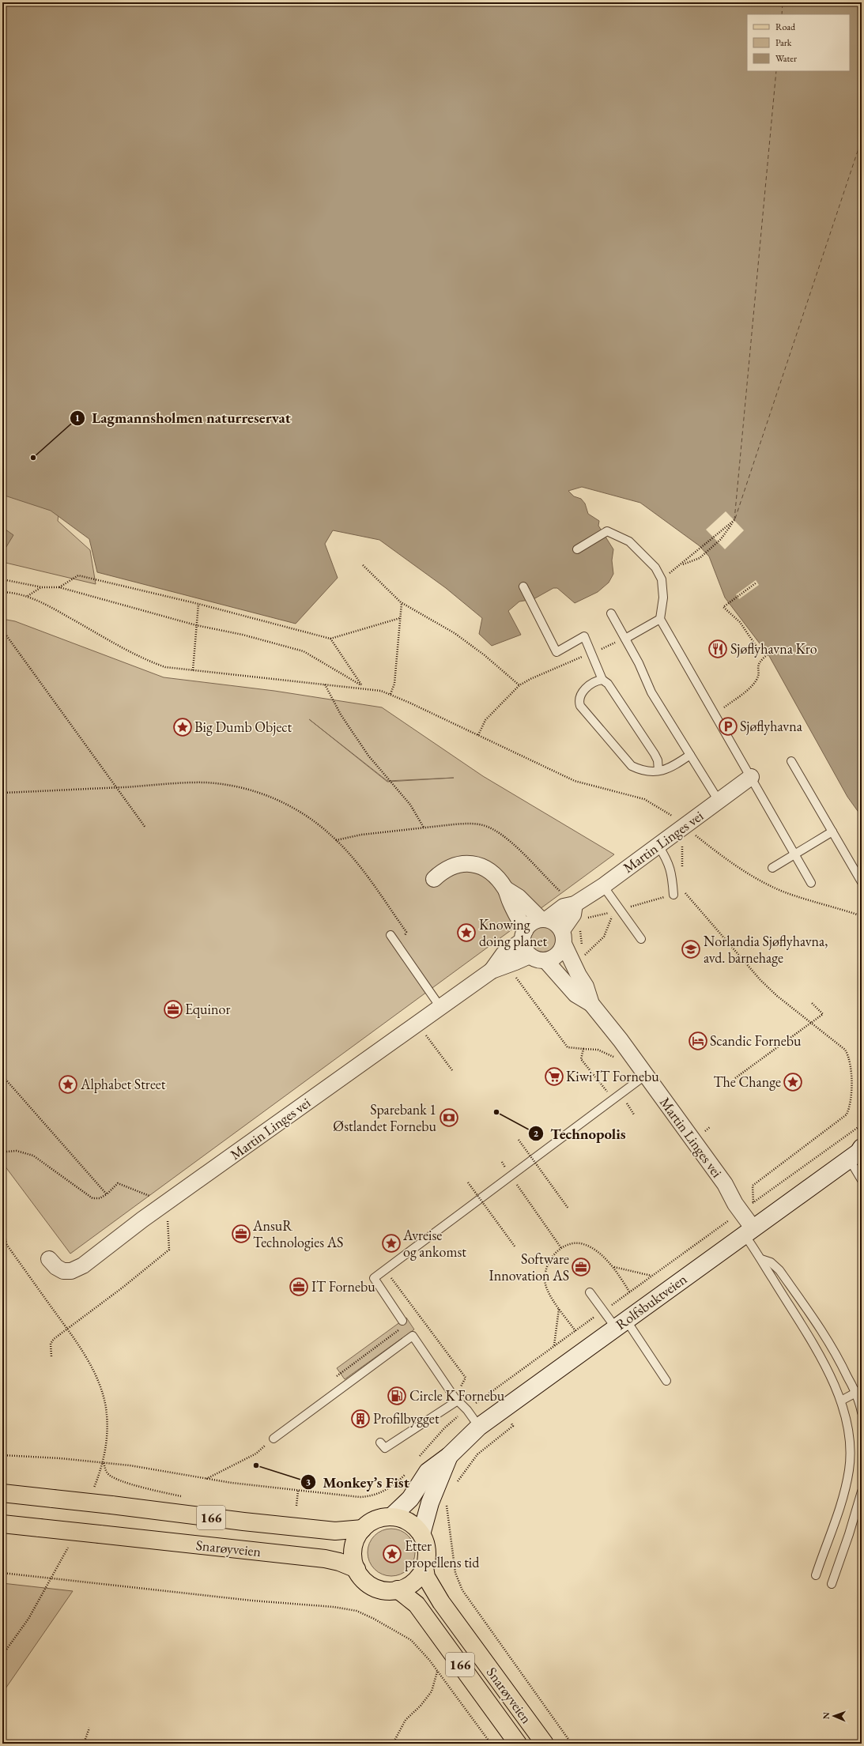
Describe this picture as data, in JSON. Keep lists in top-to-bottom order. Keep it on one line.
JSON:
{"streets":{"main road":["166","Snarøyveien"],"street":["Martin Linges vei","Rolfsbuktveien"]},"crossings":[["Martin Linges vei","Rolfsbuktveien"],["Rolfsbuktveien","166"],["Rolfsbuktveien","Snarøyveien"],["166","Snarøyveien"]],"places":{"other":["Lagmannsholmen naturreservat","Technopolis","Monkey’s Fist"],"restaurant":["Sjøflyhavna Kro"],"parking":["Sjøflyhavna"],"place":["Big Dumb Object","Knowing doing planet","The Change","Alphabet Street","Avreise og ankomst","Etter propellens tid"],"school or university":["Norlandia Sjøflyhavna, avd. barnehage"],"office":["Equinor","AnsuR Technologies AS","Software Innovation AS","IT Fornebu"],"hotel":["Scandic Fornebu"],"supermarket":["Kiwi IT Fornebu"],"bank":["Sparebank 1 Østlandet Fornebu"],"fuel station":["Circle K Fornebu"],"building":["Profilbygget"]},"legend":["Road","Park","Water"],"north":"left"}
